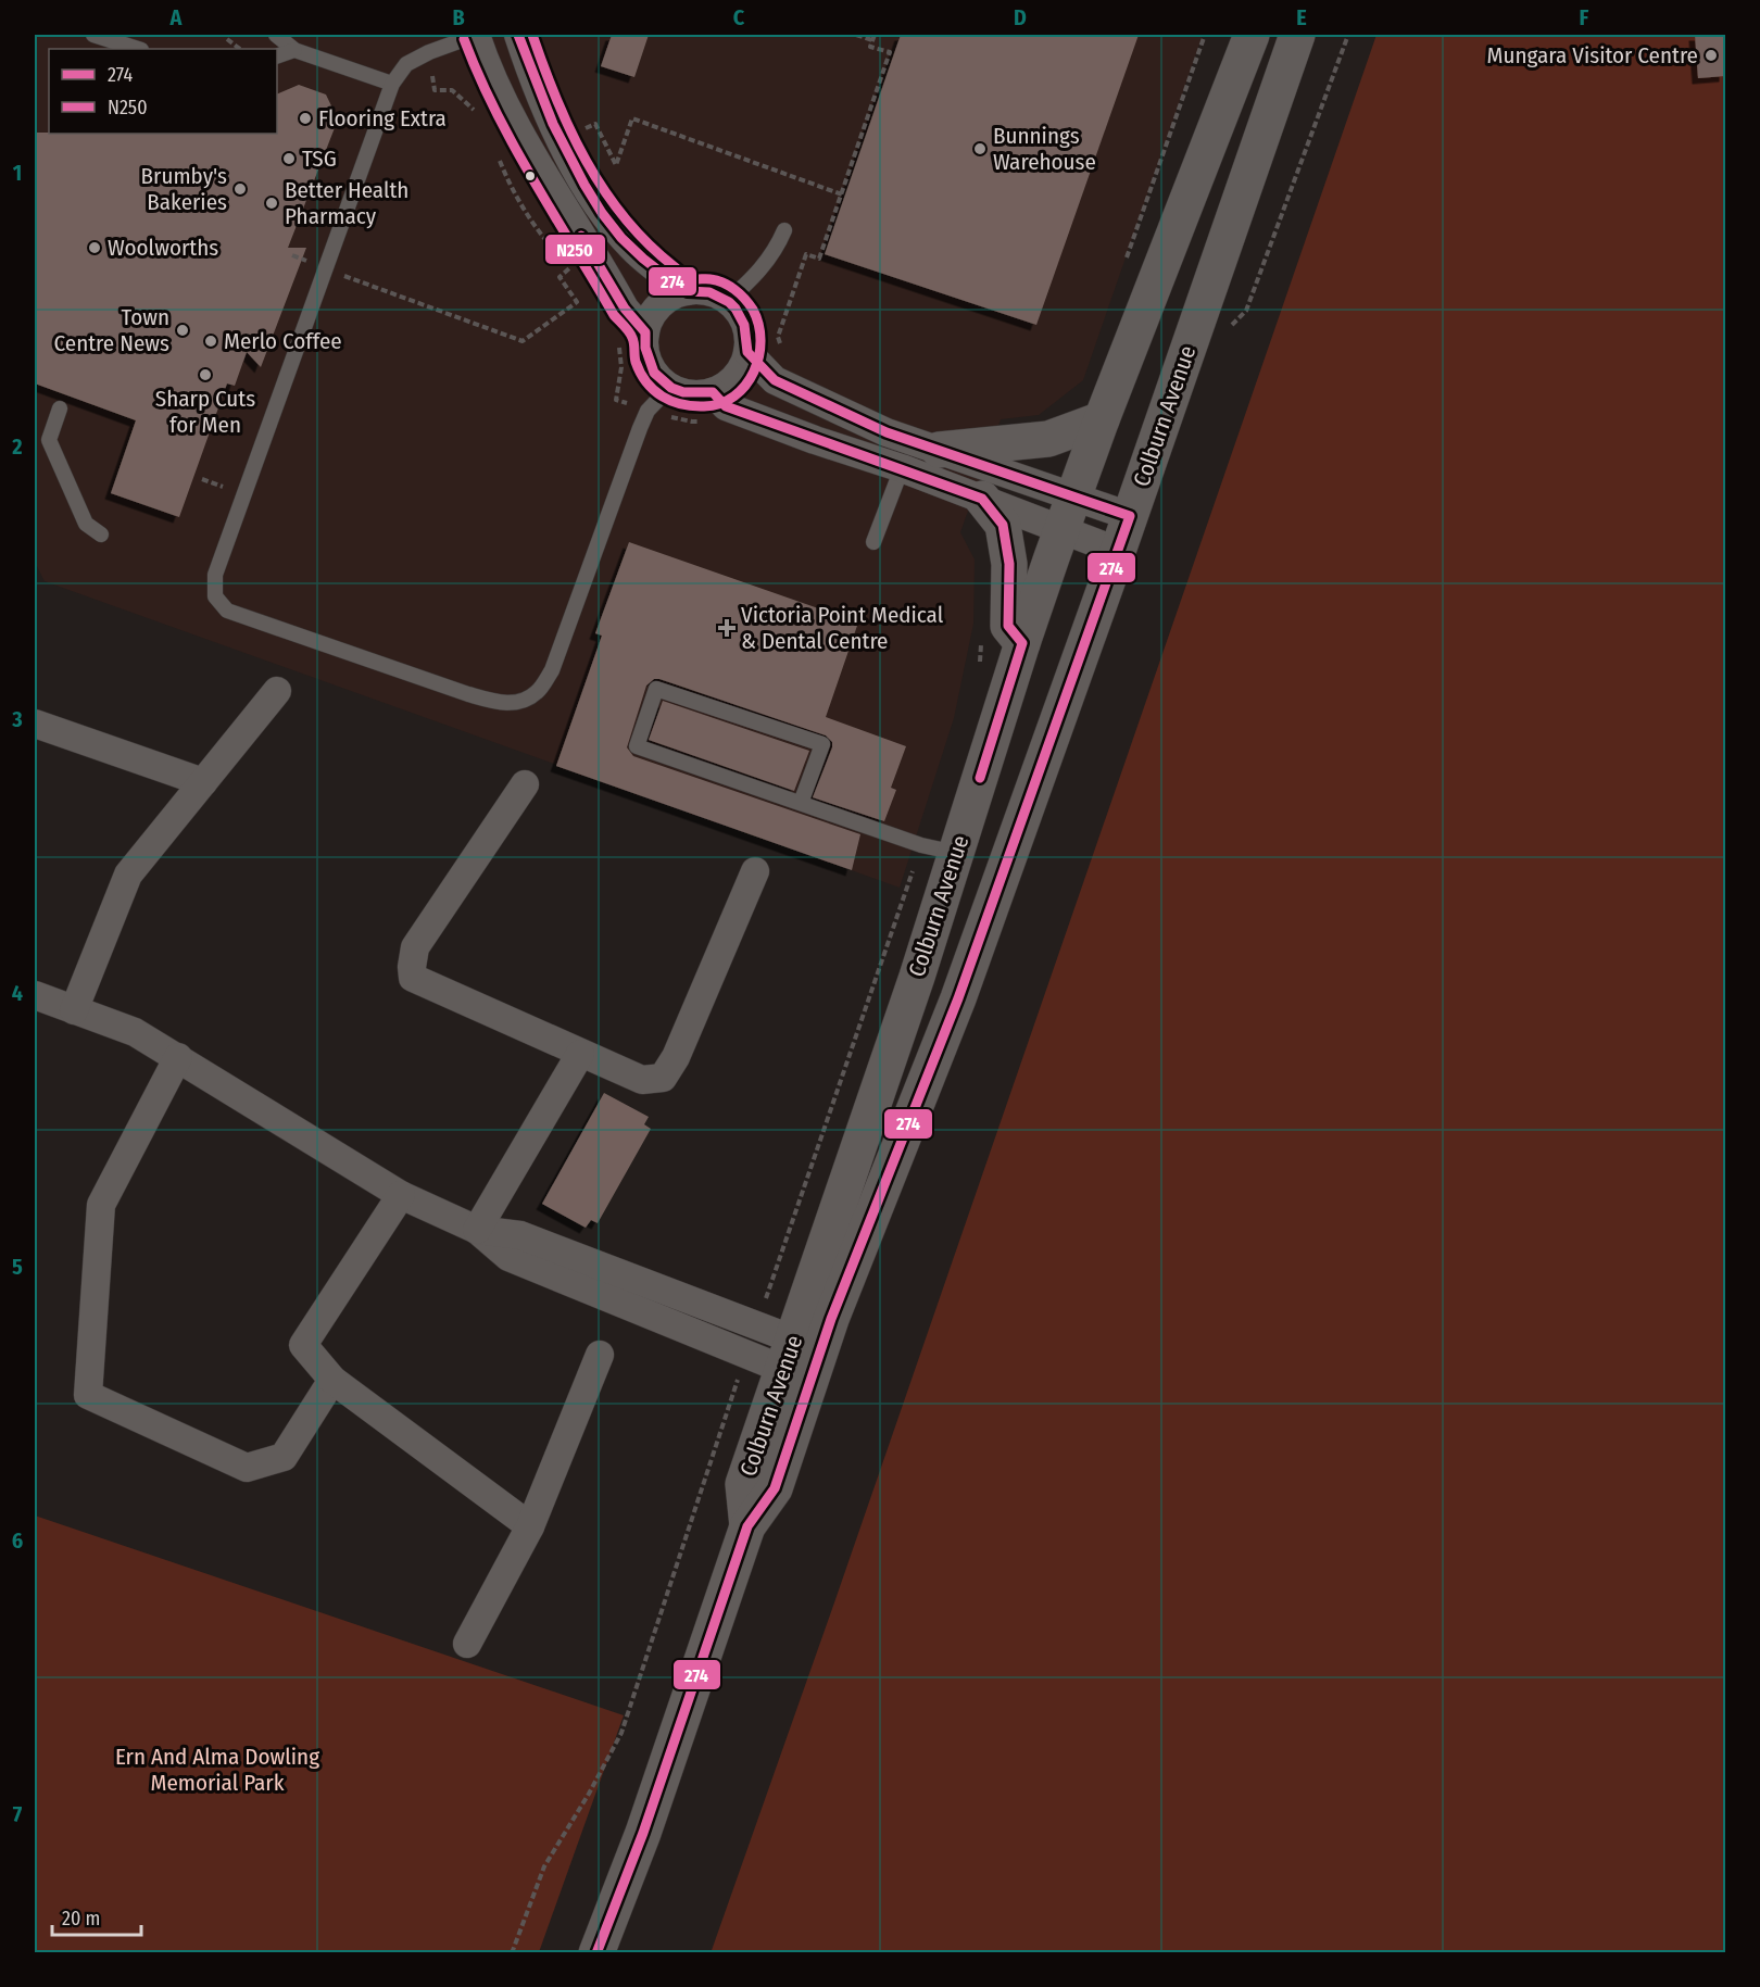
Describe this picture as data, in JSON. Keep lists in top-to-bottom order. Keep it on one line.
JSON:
{"streets":{"main road":["Colburn Avenue"]},"parks":["Ern And Alma Dowling Memorial Park"],"places":{"other":["Mungara Visitor Centre","Flooring Extra","Bunnings Warehouse","TSG","Brumby's Bakeries","Better Health Pharmacy","Woolworths","Town Centre News","Merlo Coffee","Sharp Cuts for Men"],"health":["Victoria Point Medical & Dental Centre"]},"lines":["transit line 274","transit line N250"],"legend":["274","N250"],"scale_bar":"20 m","grid":{"columns":["A","B","C","D","E","F"],"rows":["1","2","3","4","5","6","7"]}}
